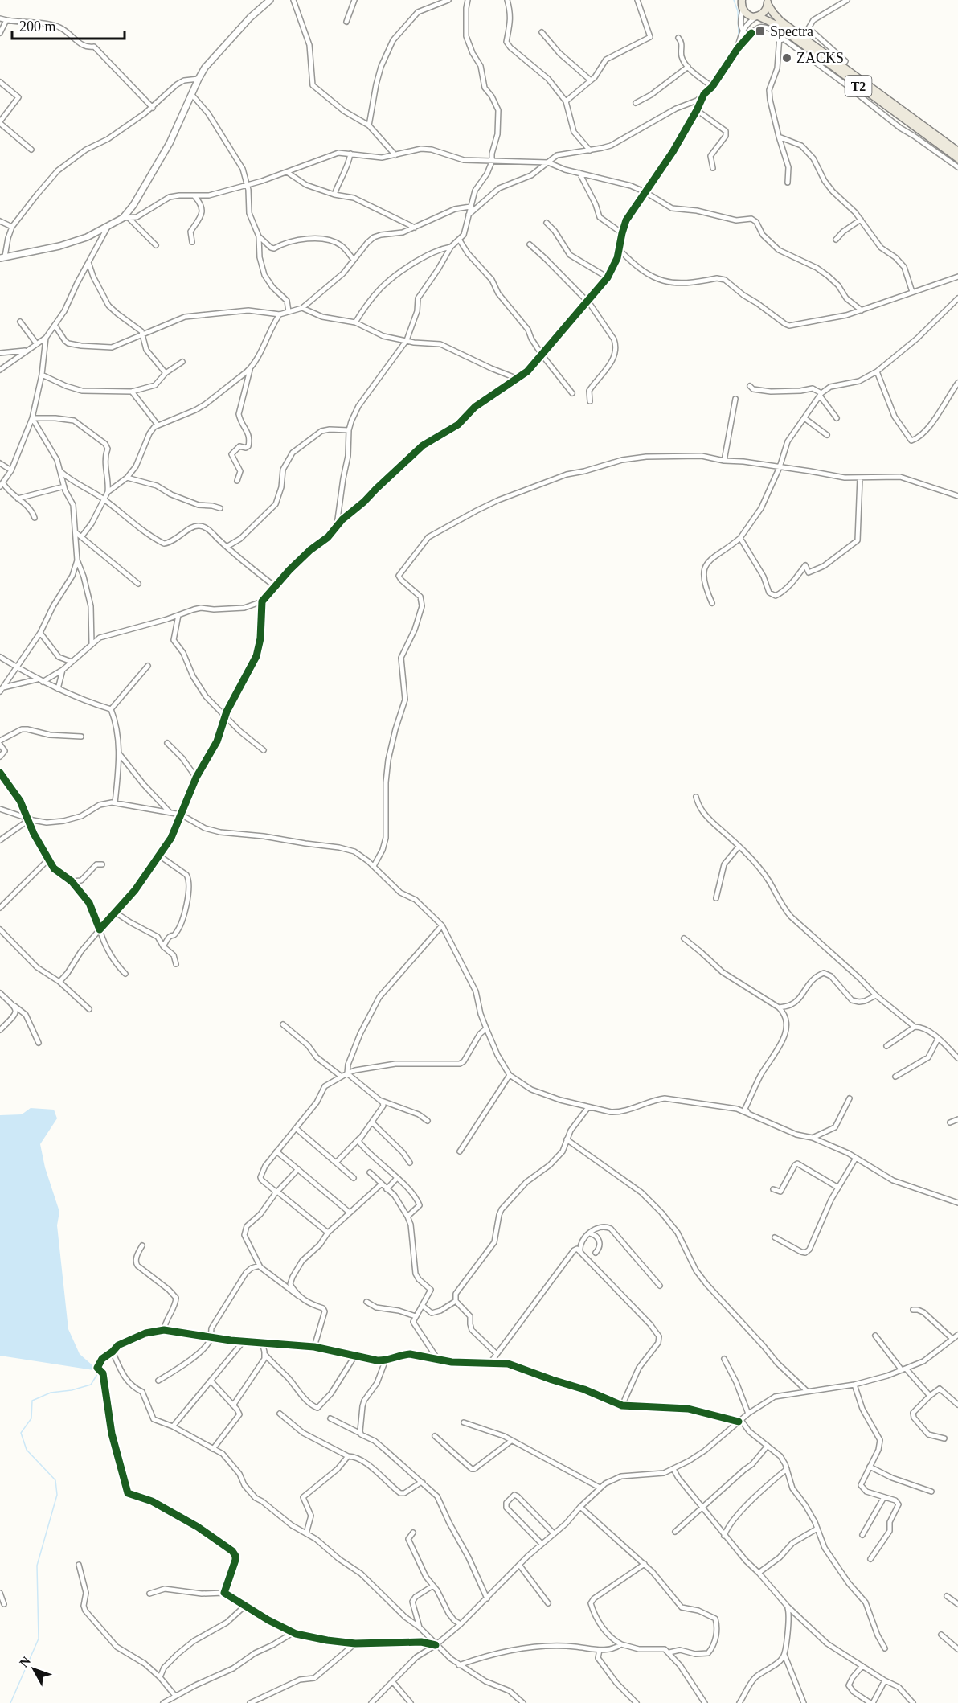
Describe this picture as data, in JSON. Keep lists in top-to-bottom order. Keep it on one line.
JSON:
{"streets":{"main road":["T2"]},"places":{"transit":["Spectra"],"other":["ZACKS"]},"scale_bar":"200 m","north":"top left"}
